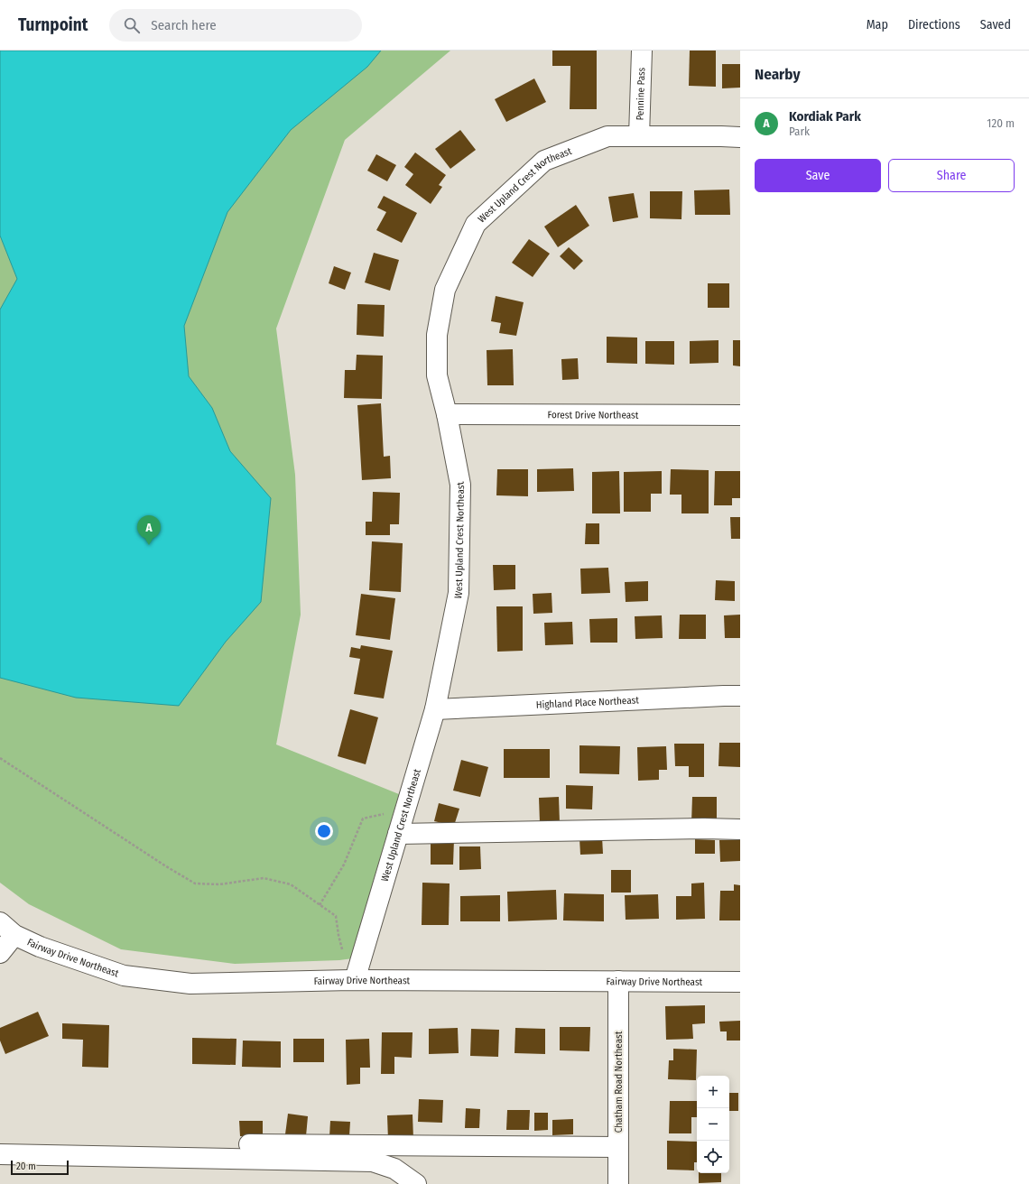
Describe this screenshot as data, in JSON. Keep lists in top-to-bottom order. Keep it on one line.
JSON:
{"streets":{"street":["Pennine Pass","West Upland Crest Northeast","Forest Drive Northeast","Highland Place Northeast","Fairway Drive Northeast","Chatham Road Northeast"]},"crossings":[["Pennine Pass","West Upland Crest Northeast"],["West Upland Crest Northeast","Forest Drive Northeast"],["West Upland Crest Northeast","Highland Place Northeast"],["West Upland Crest Northeast","Fairway Drive Northeast"],["Fairway Drive Northeast","Chatham Road Northeast"]],"scale_bar":"20 m","page":{"header":"Turnpoint","search":"Search here","nav":["Map","Directions","Saved"],"heading":"Nearby","list":[{"mark":"A","name":"Kordiak Park","note":"Park","value":"120 m"}],"buttons":["Save","Share"],"pins":"A","map_buttons":["+","−"],"scale":"20 m"}}
